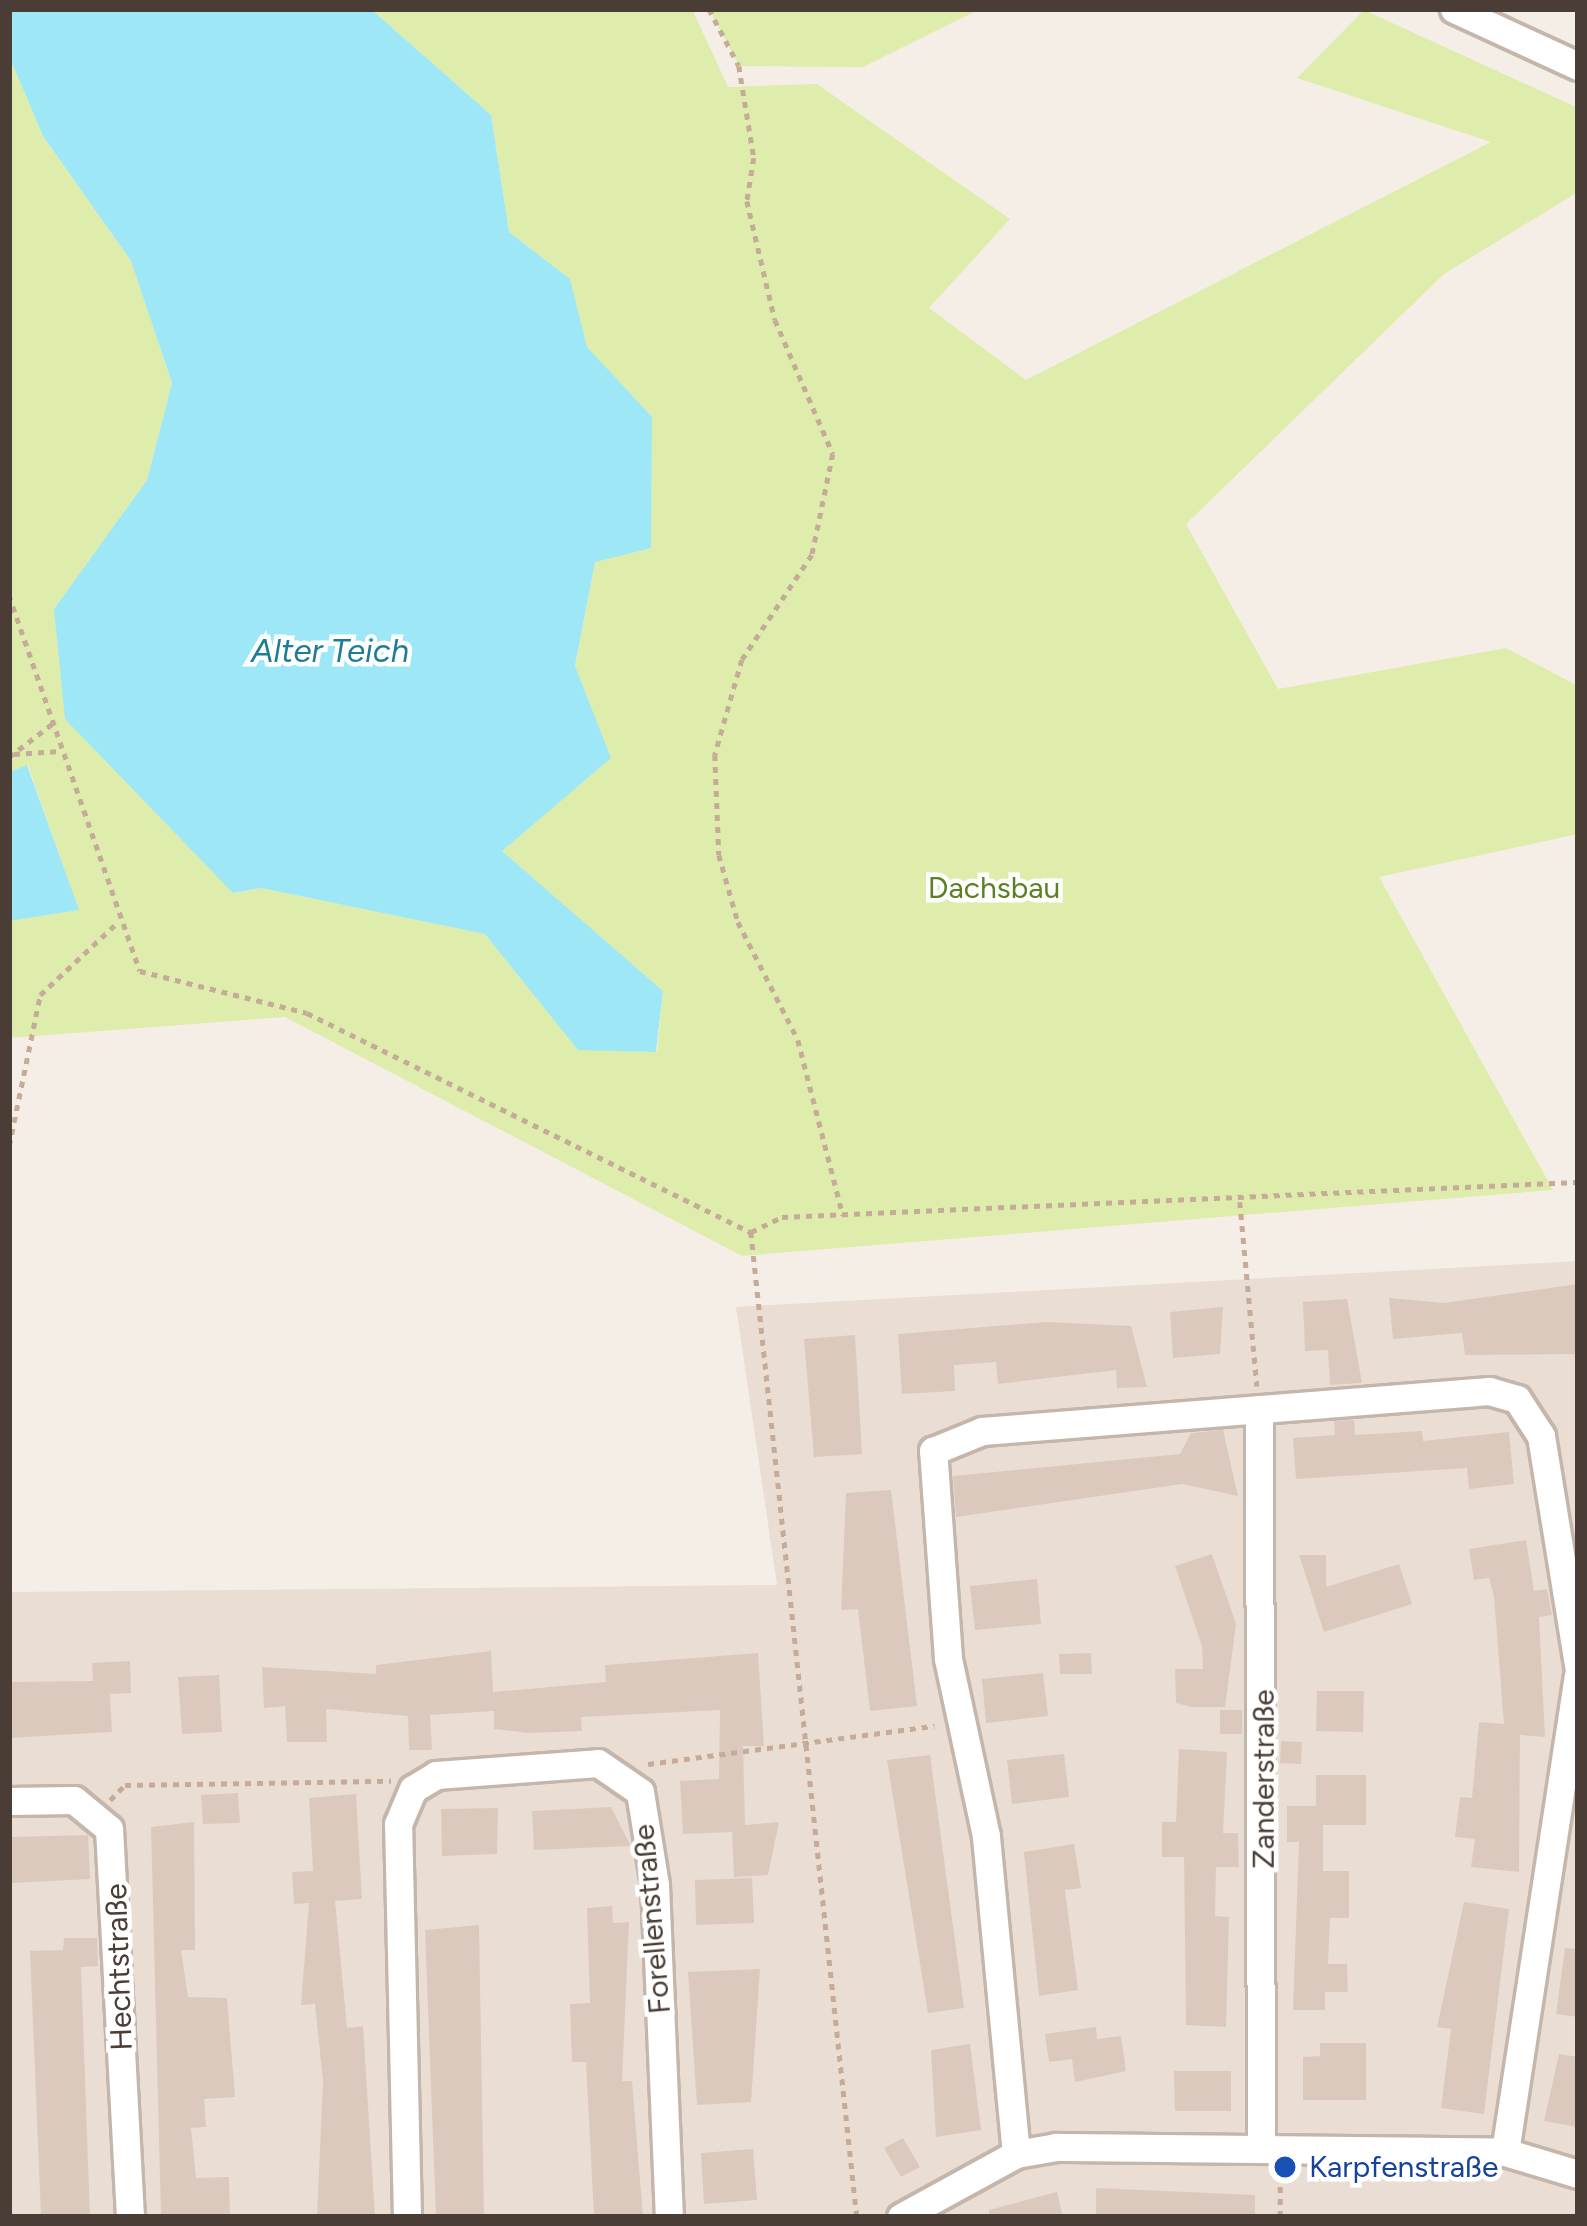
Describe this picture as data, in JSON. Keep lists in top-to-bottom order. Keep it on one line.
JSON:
{"streets":{"street":["Zanderstraße","Forellenstraße","Hechtstraße"]},"water":["Alter Teich"],"parks":["Dachsbau"],"places":["Karpfenstraße"]}
